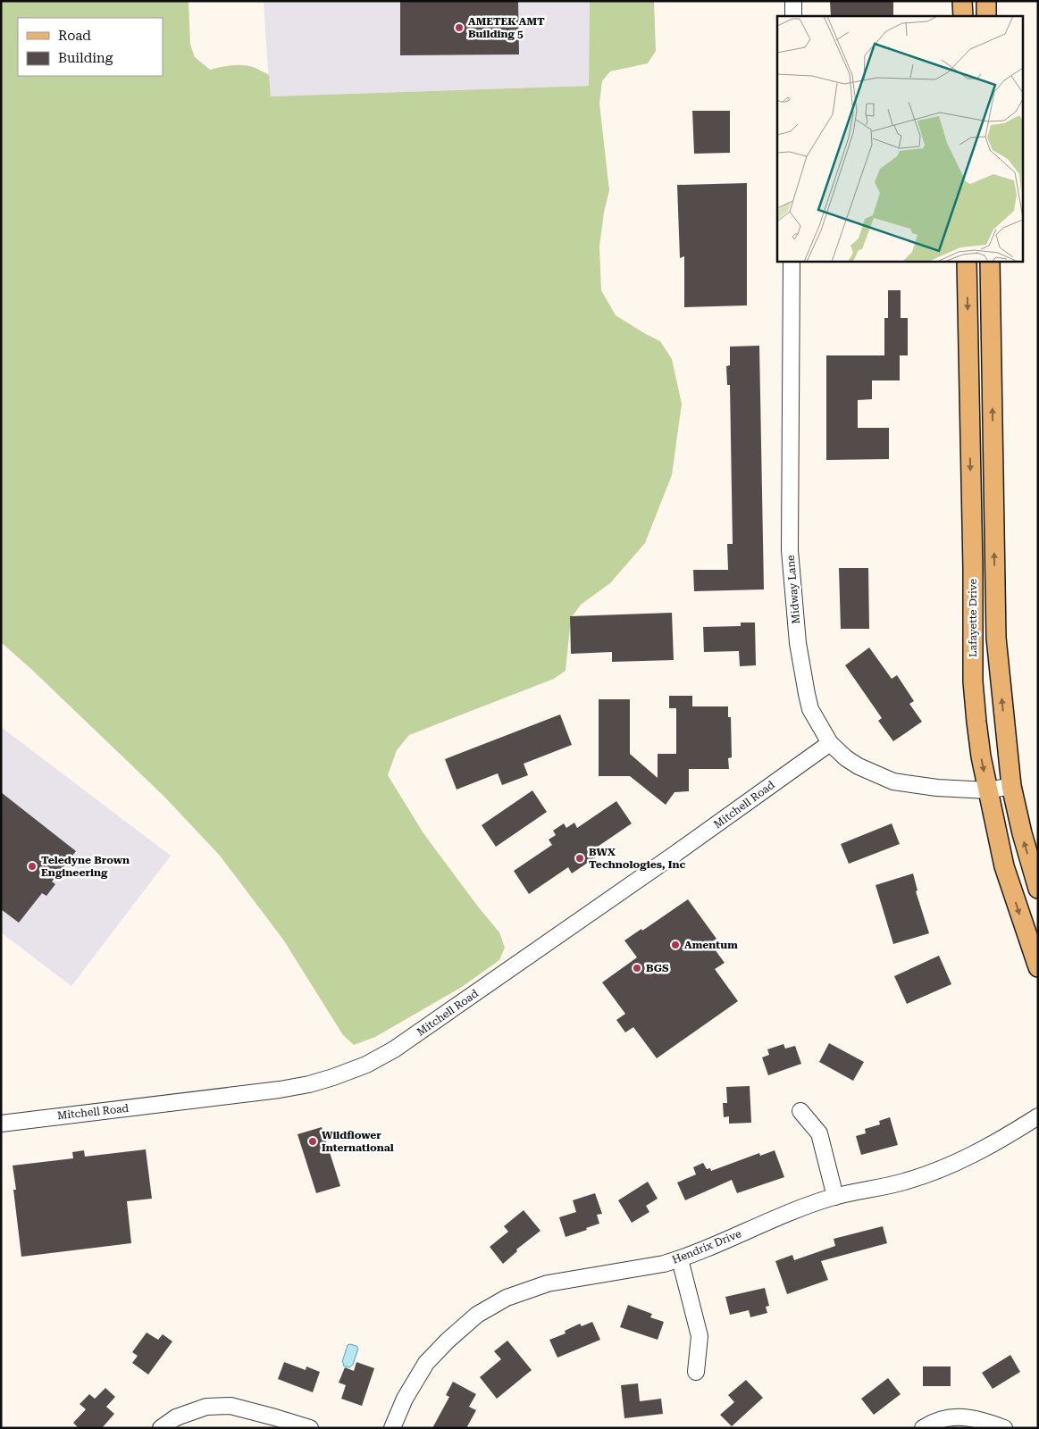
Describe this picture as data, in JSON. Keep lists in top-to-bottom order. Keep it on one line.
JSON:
{"streets":{"main road":["Lafayette Drive"],"street":["Midway Lane","Mitchell Road","Hendrix Drive"]},"crossings":[["Midway Lane","Lafayette Drive"],["Midway Lane","Mitchell Road"]],"places":["AMETEK AMT Building 5","BWX Technologies, Inc","Teledyne Brown Engineering","Amentum","BGS","Wildflower International"],"legend":["Road","Building"]}
